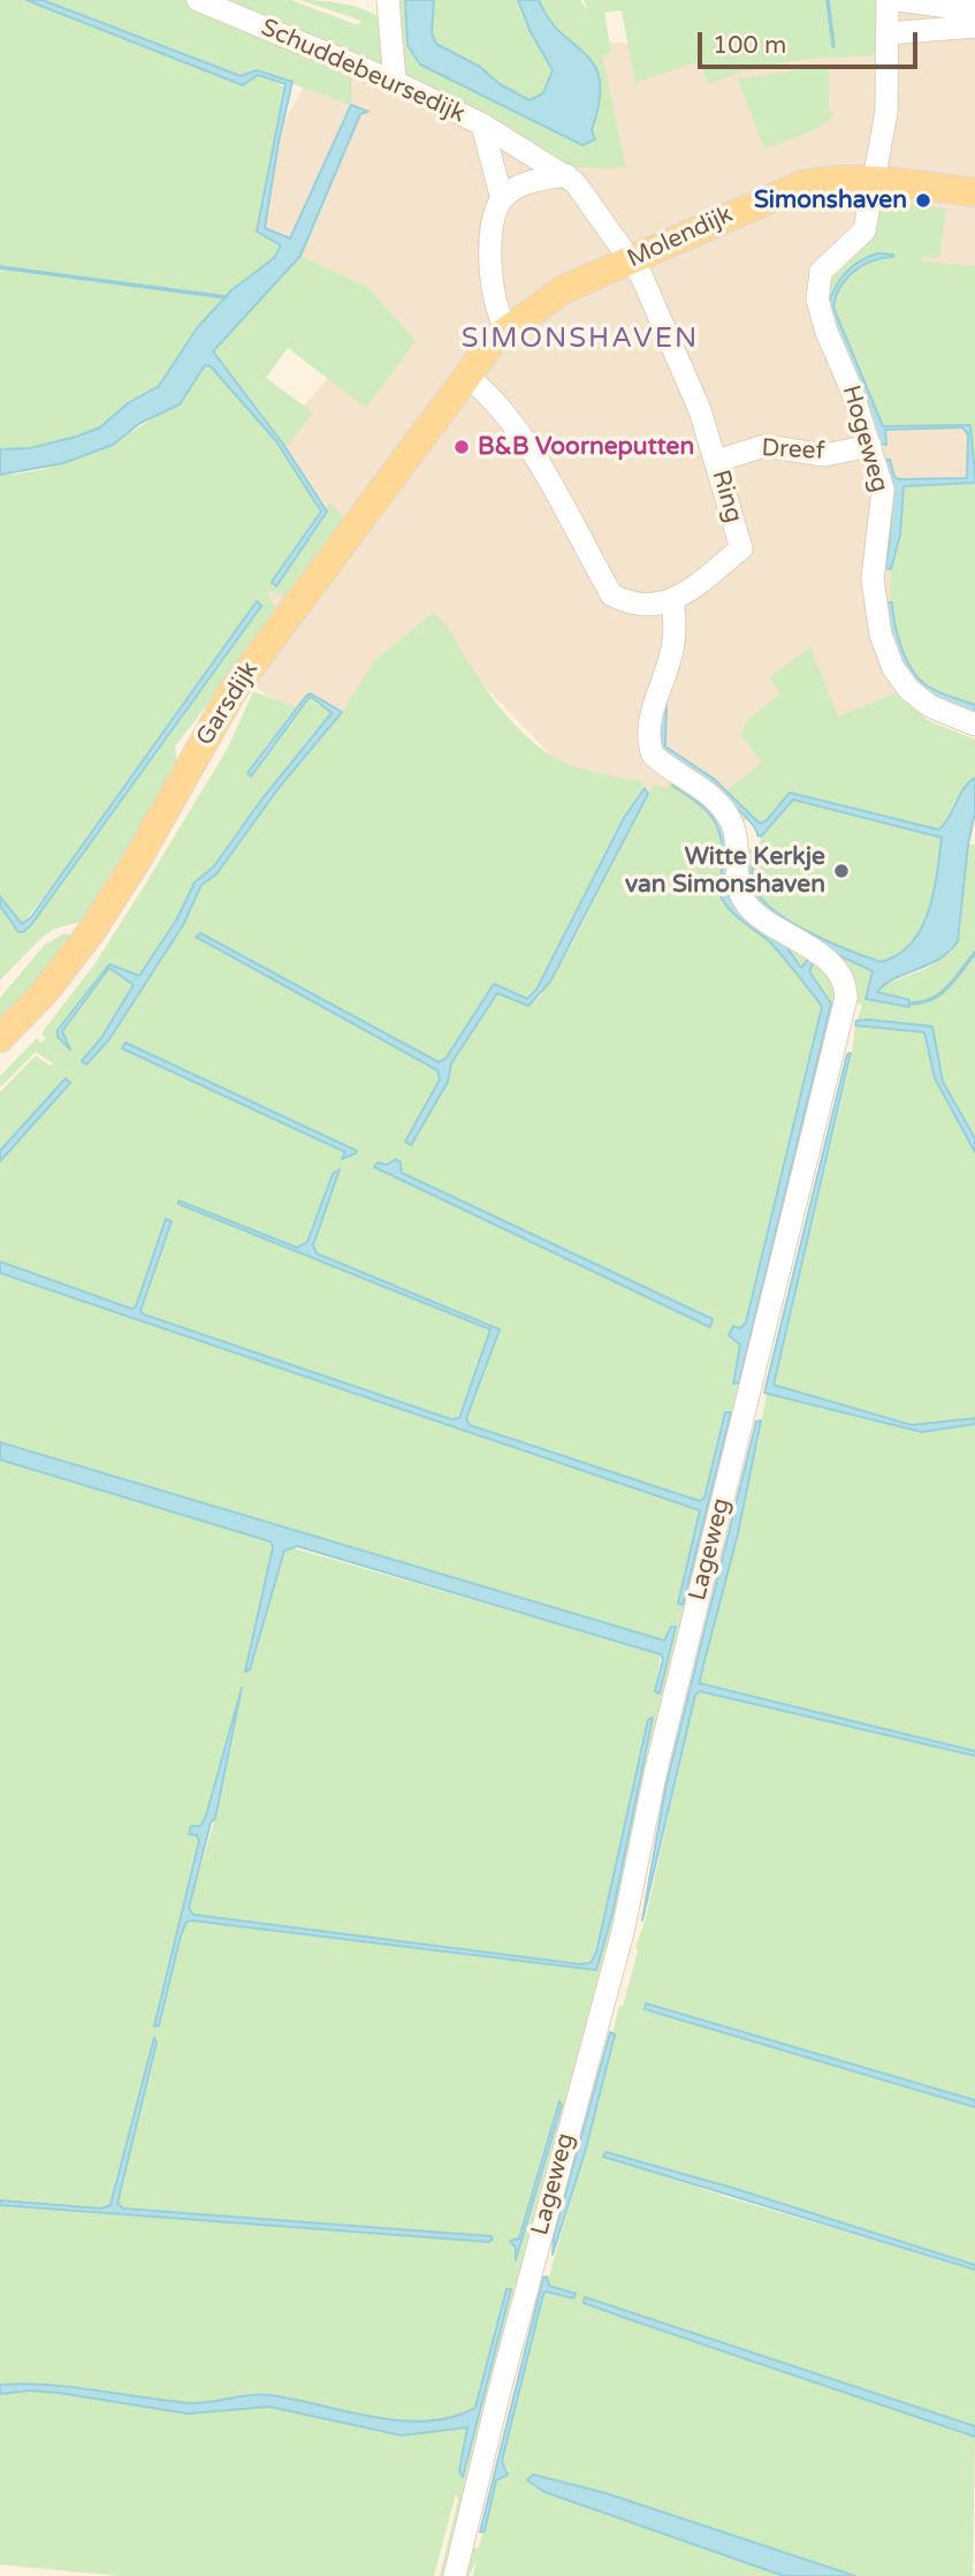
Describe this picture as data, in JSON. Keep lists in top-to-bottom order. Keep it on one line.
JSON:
{"streets":{"main road":["Molendijk","Garsdijk"],"street":["Schuddebeursedijk","Hogeweg","Dreef","Ring","Lageweg"]},"crossings":[["Schuddebeursedijk","Ring"],["Molendijk","Hogeweg"],["Molendijk","Ring"],["Molendijk","Garsdijk"],["Hogeweg","Dreef"],["Dreef","Ring"],["Ring","Lageweg"]],"districts":["SIMONSHAVEN"],"places":["Simonshaven","B&B Voorneputten","Witte Kerkje van Simonshaven"],"scale_bar":"100 m"}
